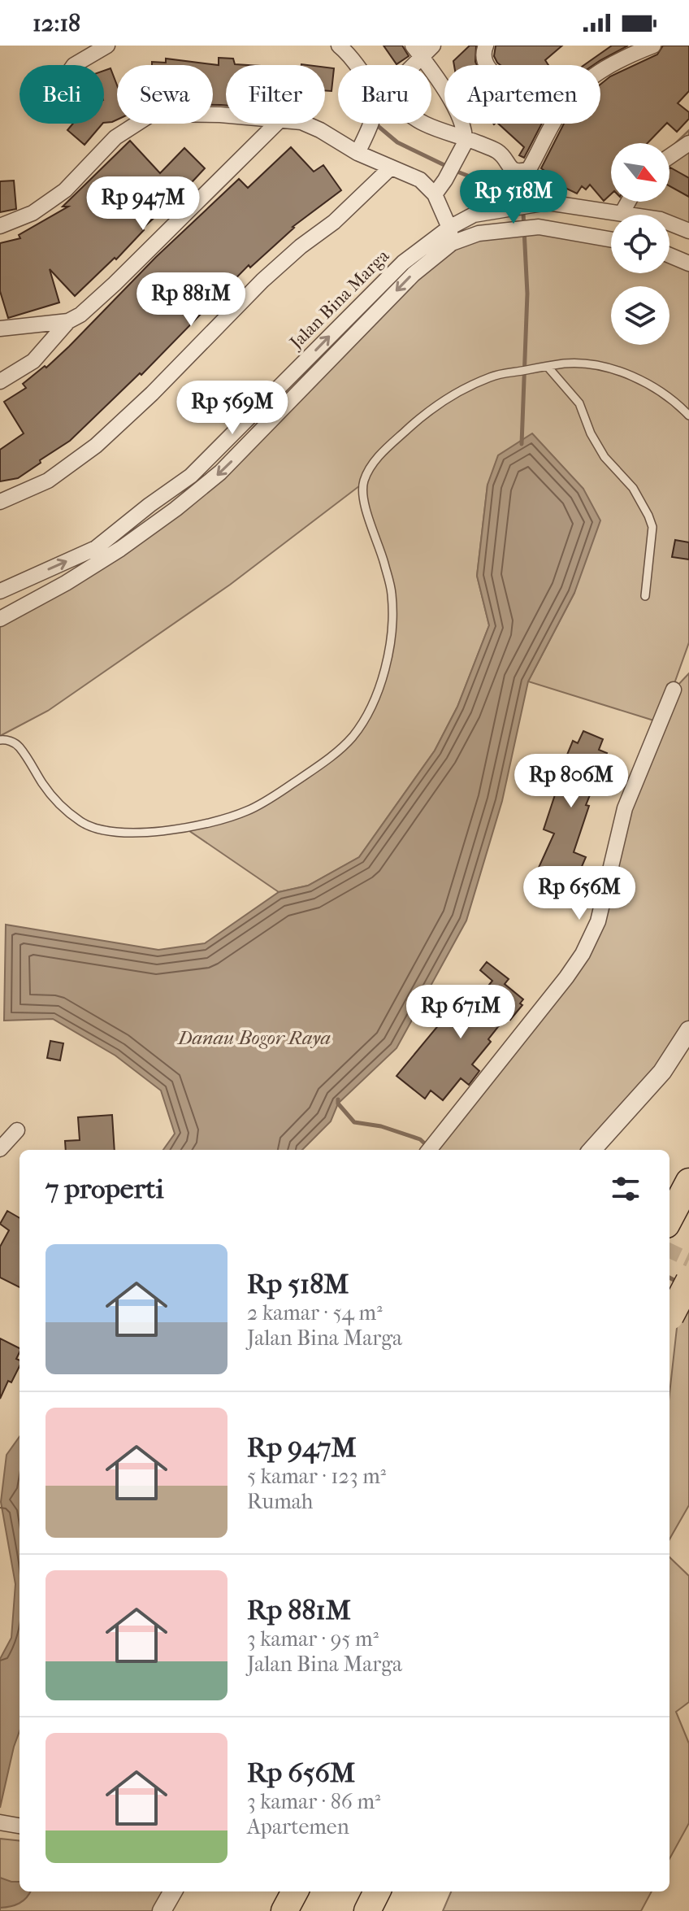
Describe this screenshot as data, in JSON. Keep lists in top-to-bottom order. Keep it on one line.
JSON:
{"streets":{"street":["Jalan Bina Marga"]},"water":["Danau Bogor Raya"],"north":"bottom right","page":{"status":"12:18","chip":["Beli","Sewa","Filter","Baru","Apartemen"],"price":["Rp 518M","Rp 947M","Rp 881M","Rp 569M","Rp 806M","Rp 656M","Rp 671M"],"heading":"7 properti","list":[{"name":"Rp 518M","note":"2 kamar · 54 m² · Jalan Bina Marga"},{"name":"Rp 947M","note":"5 kamar · 123 m² · Rumah"},{"name":"Rp 881M","note":"3 kamar · 95 m² · Jalan Bina Marga"},{"name":"Rp 656M","note":"3 kamar · 86 m² · Apartemen"}]}}
